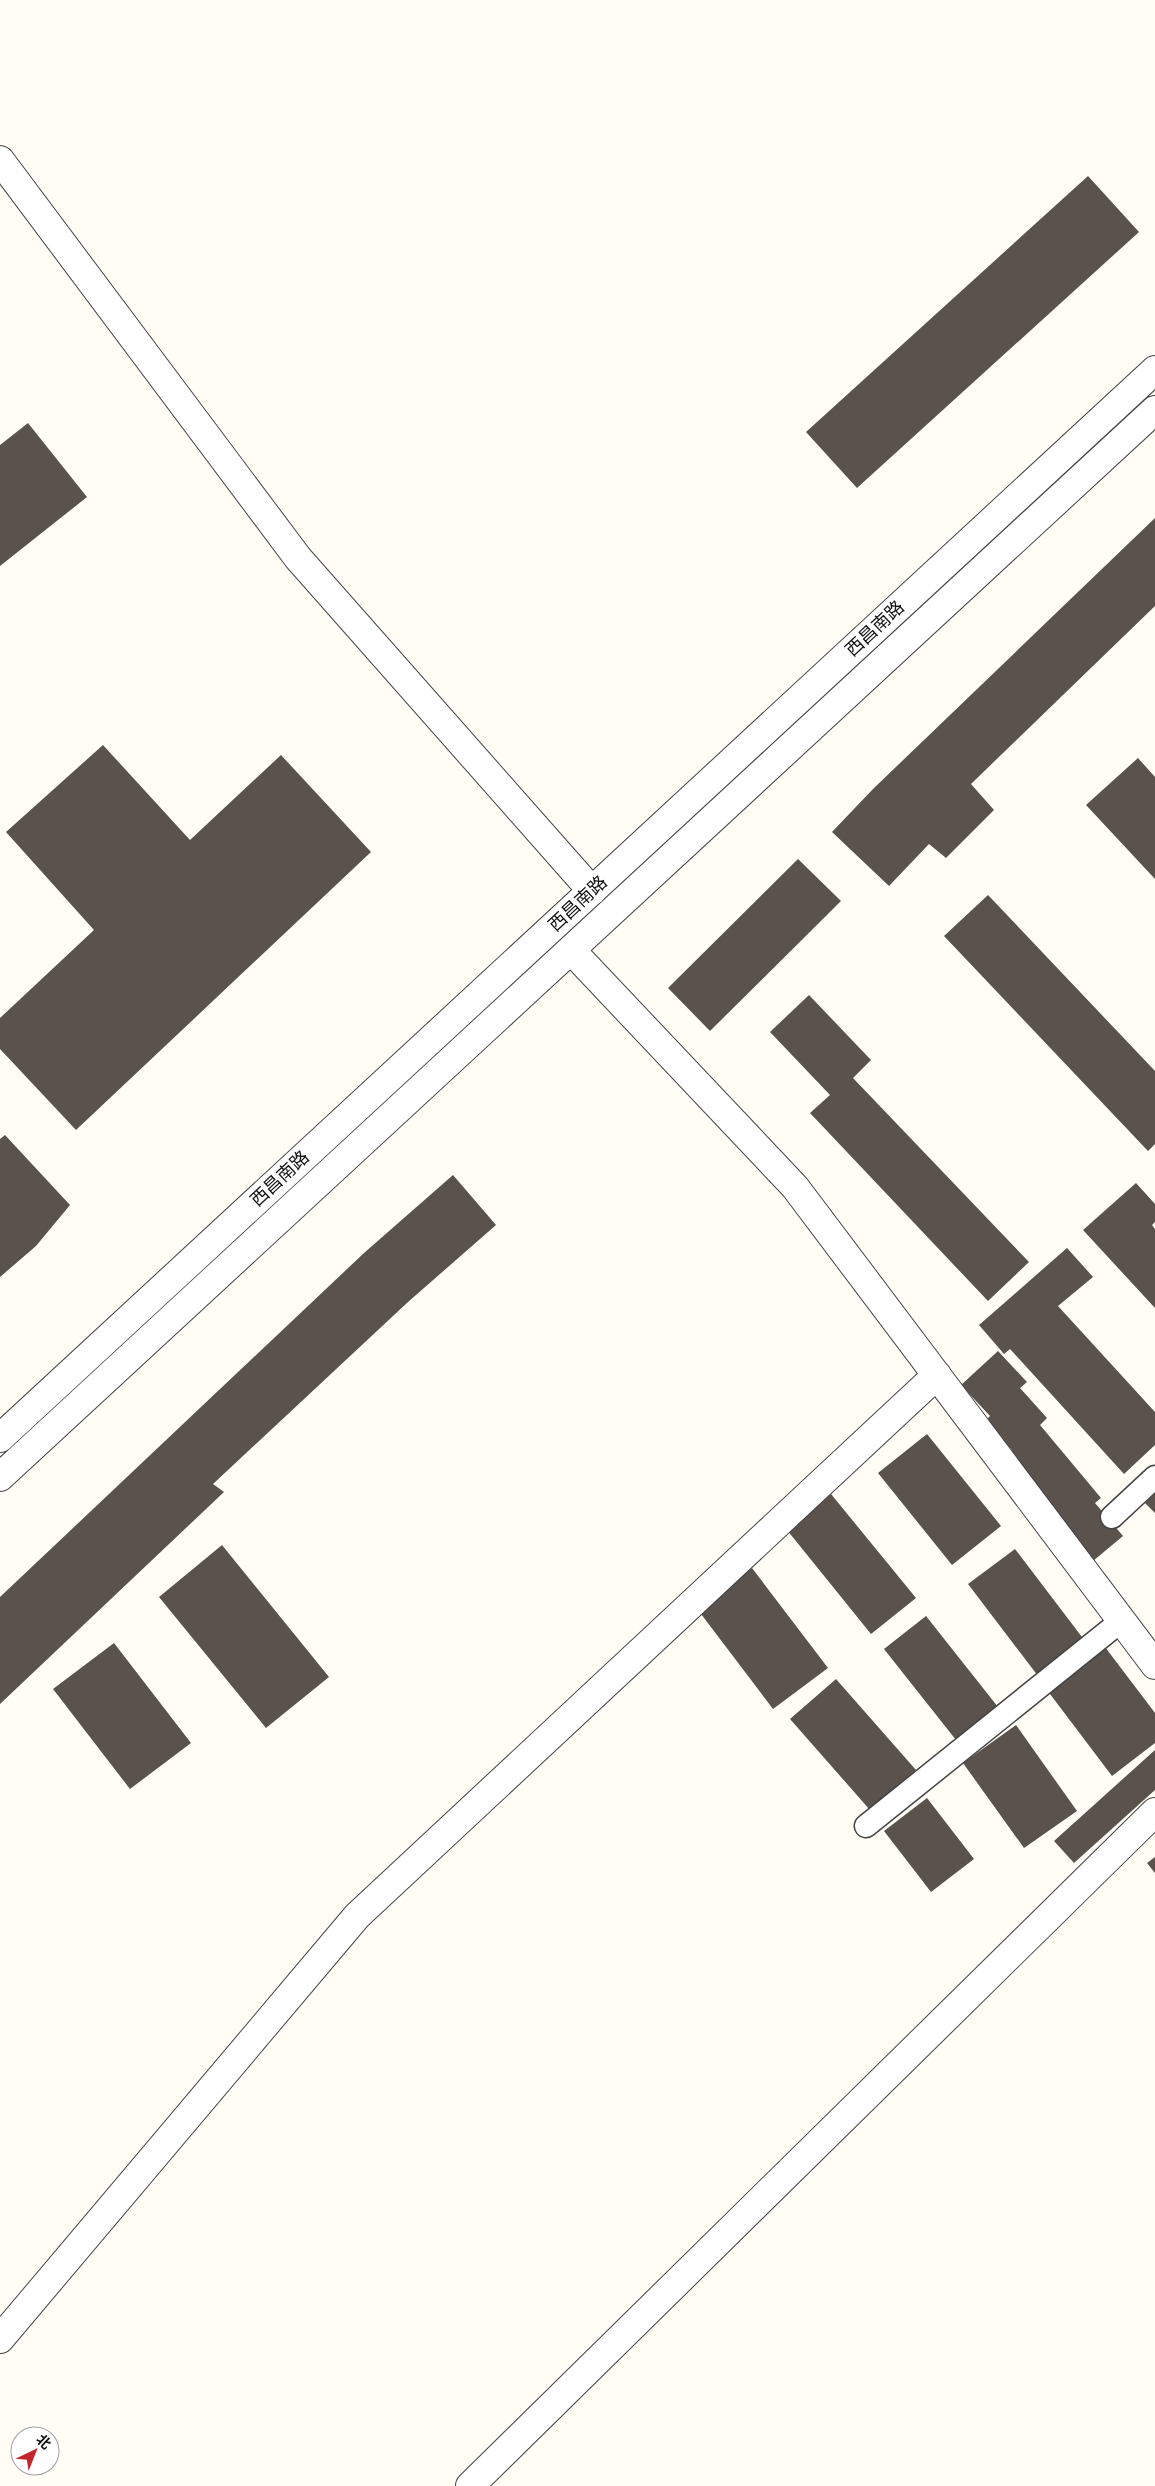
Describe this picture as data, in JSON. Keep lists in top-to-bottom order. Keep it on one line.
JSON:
{"streets":{"street":["西昌南路"]},"north":"top right"}
